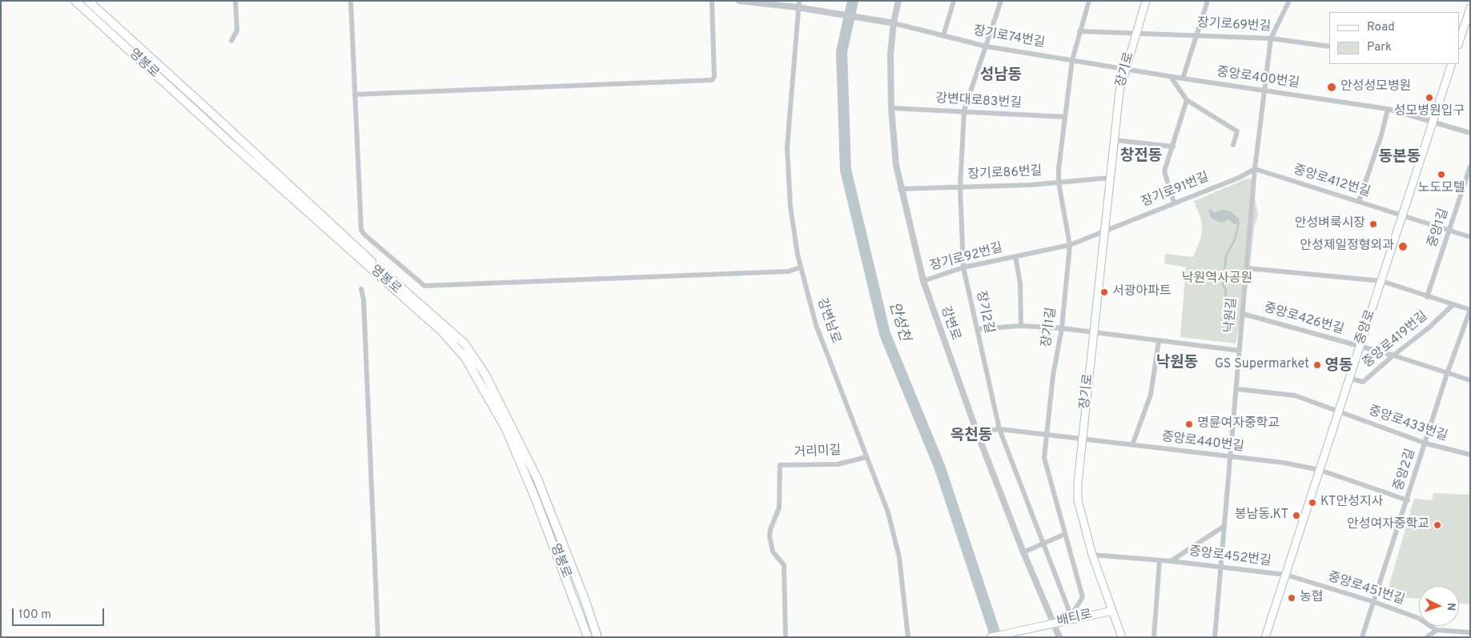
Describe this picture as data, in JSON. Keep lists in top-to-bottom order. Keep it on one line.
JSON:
{"streets":{"main road":["영봉로","장기로","중앙로","배티로"],"street":["장기로69번길","장기로74번길","중앙로400번길","강변대로83번길","장기로86번길","중앙로412번길","장기로91번길","중앙1길","장기로92번길","장기2길","낙원길","중앙로426번길","강변남로","강변로","장기1길","중앙로419번길","중앙로433번길","중앙로440번길","거리미길","중앙2길","중앙로452번길","중앙로451번길"]},"crossings":[["장기로69번길","장기로"],["장기로69번길","낙원길"],["장기로74번길","장기로"],["장기로74번길","중앙로400번길"],["장기로74번길","장기2길"],["장기로74번길","강변로"],["장기로74번길","장기1길"],["장기로","중앙로400번길"],["장기로","장기로86번길"],["장기로","장기로91번길"],["장기로","장기로92번길"],["장기로","중앙로440번길"],["장기로","중앙로452번길"],["장기로","배티로"],["중앙로400번길","낙원길"],["중앙로400번길","중앙로"],["강변대로83번길","장기2길"],["강변대로83번길","강변로"],["강변대로83번길","장기1길"],["장기로86번길","장기2길"],["장기로86번길","강변로"],["장기로86번길","장기1길"],["중앙로412번길","장기로91번길"],["중앙로412번길","중앙1길"],["중앙로412번길","낙원길"],["중앙로412번길","중앙로"],["장기로91번길","장기로92번길"],["장기로91번길","낙원길"],["중앙1길","중앙로419번길"],["장기로92번길","장기2길"],["장기로92번길","강변로"],["장기로92번길","장기1길"],["장기2길","장기1길"],["장기2길","중앙로440번길"],["장기2길","배티로"],["낙원길","중앙로426번길"],["낙원길","중앙로419번길"],["낙원길","중앙로433번길"],["낙원길","중앙로440번길"],["낙원길","중앙로452번길"],["중앙로426번길","중앙로"],["중앙로426번길","중앙로419번길"],["중앙로426번길","중앙2길"],["강변남로","거리미길"],["강변로","중앙로440번길"],["강변로","배티로"],["장기1길","중앙로440번길"],["장기1길","배티로"],["중앙로","중앙로419번길"],["중앙로","중앙로433번길"],["중앙로","중앙로440번길"],["중앙로","중앙로452번길"],["중앙로","중앙로451번길"],["중앙로419번길","중앙2길"],["중앙로433번길","중앙2길"],["중앙로440번길","중앙2길"],["중앙2길","중앙로451번길"],["중앙로452번길","중앙로451번길"]],"districts":["성남동","창전동","동본동","낙원동","영동","옥천동"],"water":["안성천"],"parks":["낙원역사공원"],"places":["안성성모병원","성모병원입구","노도모텔","안성벼룩시장","안성제일정형외과","서광아파트","GS Supermarket","명륜여자중학교","KT안성지사","봉남동.KT","안성여자중학교","농협"],"legend":["Road","Park"],"scale_bar":"100 m","north":"right"}
